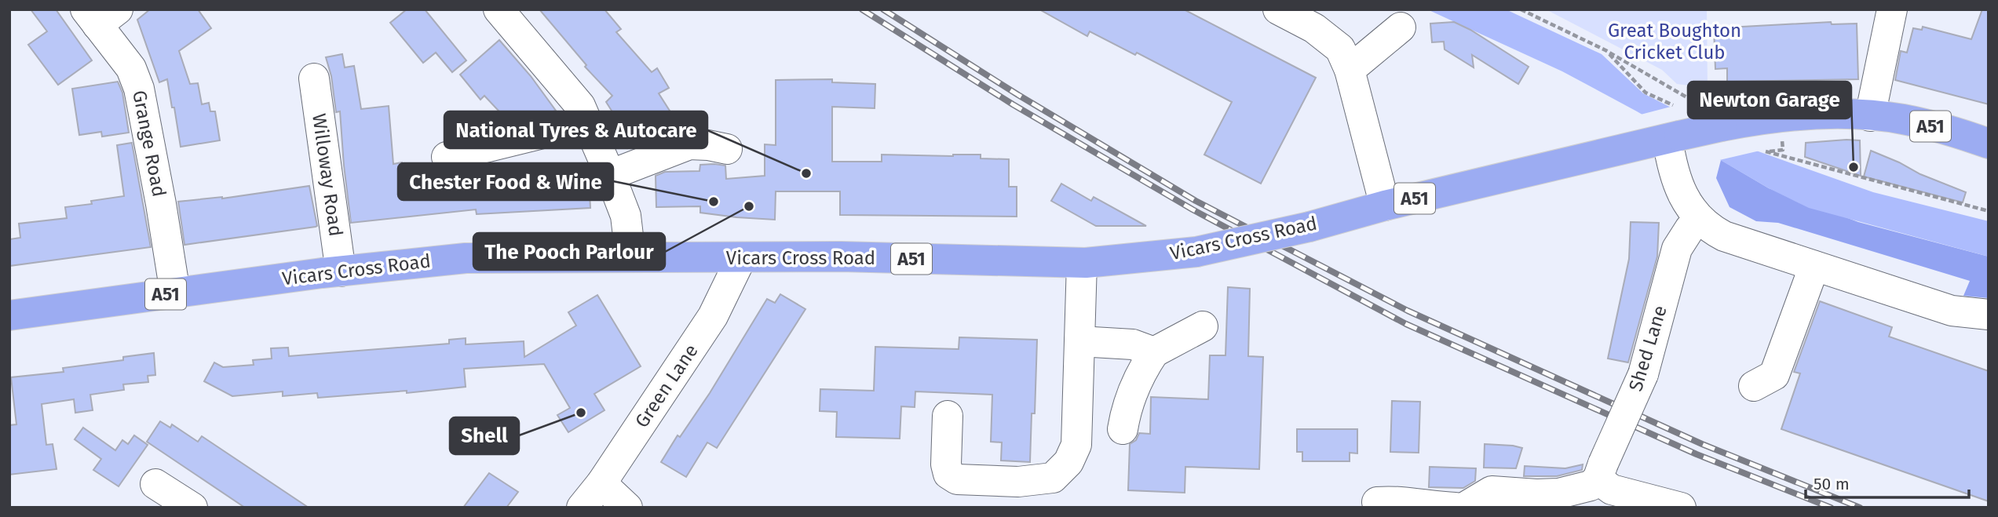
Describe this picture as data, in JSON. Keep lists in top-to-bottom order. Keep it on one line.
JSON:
{"streets":{"highway":["A51","Vicars Cross Road"],"street":["Grange Road","Willoway Road","Shed Lane","Green Lane"]},"crossings":[["A51","Vicars Cross Road"],["Grange Road","Vicars Cross Road"],["Willoway Road","Vicars Cross Road"],["Vicars Cross Road","Green Lane"]],"parks":["Great Boughton Cricket Club"],"places":["Newton Garage","National Tyres & Autocare","Chester Food & Wine","The Pooch Parlour","Shell"],"scale_bar":"50 m"}
